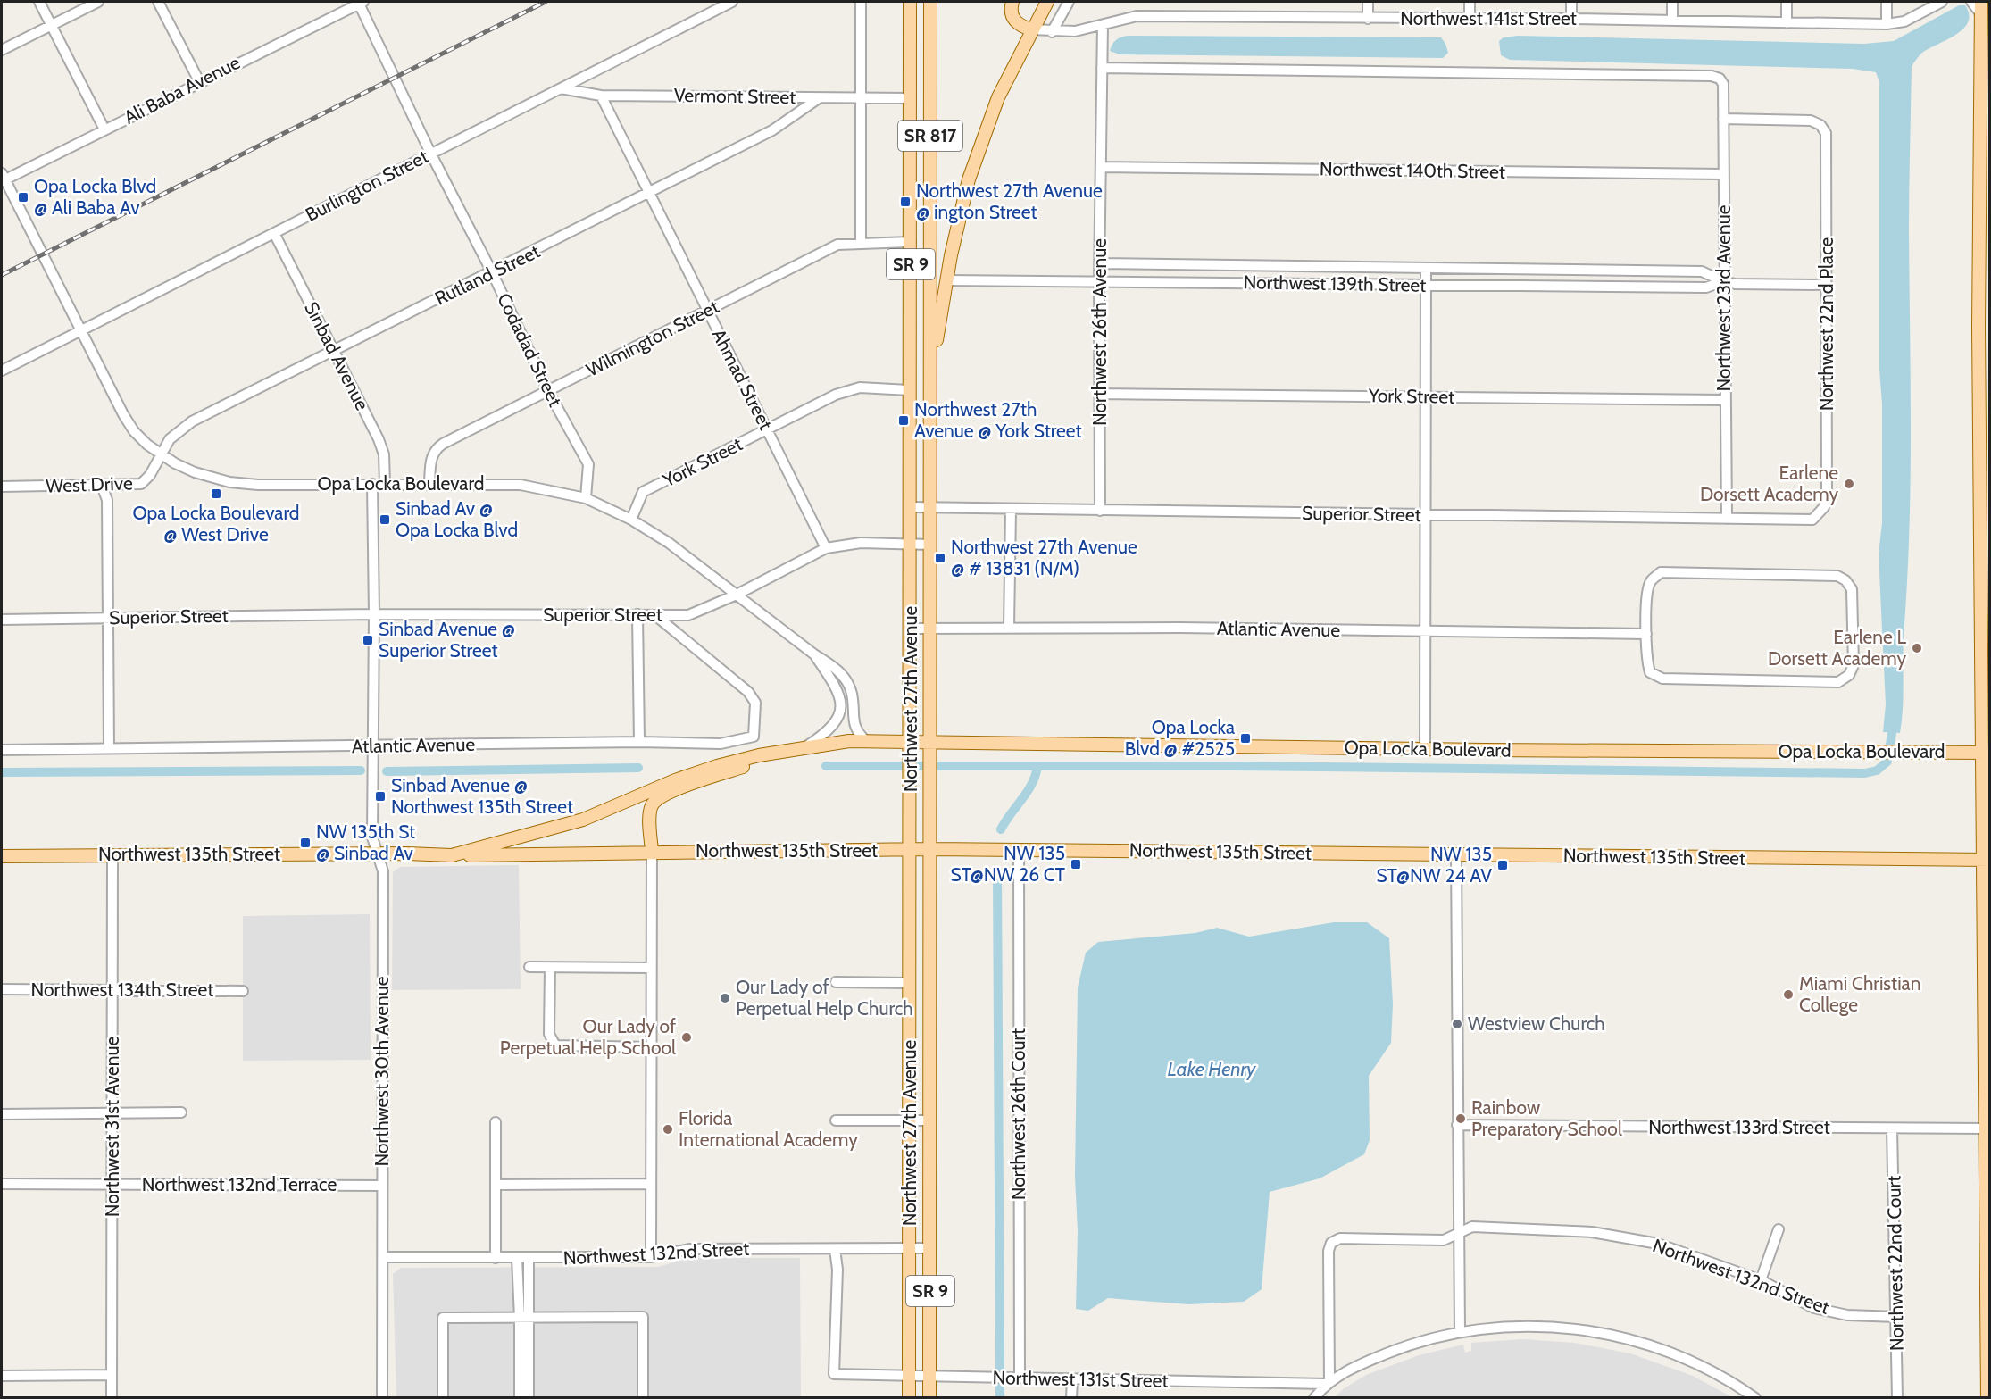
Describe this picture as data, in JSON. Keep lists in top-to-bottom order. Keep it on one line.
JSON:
{"streets":{"main road":["SR 817","SR 9","Opa Locka Boulevard","Northwest 27th Avenue","Northwest 135th Street"],"street":["Northwest 141st Street","Ali Baba Avenue","Vermont Street","Northwest 140th Street","Burlington Street","Rutland Street","Northwest 139th Street","Northwest 23rd Avenue","Northwest 22nd Place","Northwest 26th Avenue","Wilmington Street","Codadad Street","Sinbad Avenue","Ahmad Street","York Street","West Drive","Superior Street","Atlantic Avenue","Northwest 134th Street","Northwest 30th Avenue","Northwest 26th Court","Northwest 31st Avenue","Northwest 133rd Street","Northwest 132nd Terrace","Northwest 132nd Street","Northwest 22nd Court","Northwest 131st Street"]},"crossings":[["Northwest 141st Street","SR 9"],["Northwest 141st Street","Northwest 26th Avenue"],["Ali Baba Avenue","Codadad Street"],["Ali Baba Avenue","Opa Locka Boulevard"],["Vermont Street","Burlington Street"],["Vermont Street","Rutland Street"],["Vermont Street","Ahmad Street"],["Vermont Street","Northwest 27th Avenue"],["Northwest 140th Street","Northwest 23rd Avenue"],["Northwest 140th Street","Northwest 26th Avenue"],["Burlington Street","Codadad Street"],["Burlington Street","Sinbad Avenue"],["Burlington Street","Opa Locka Boulevard"],["SR 9","Northwest 139th Street"],["SR 9","Northwest 27th Avenue"],["Rutland Street","Codadad Street"],["Rutland Street","Sinbad Avenue"],["Rutland Street","Ahmad Street"],["Rutland Street","Opa Locka Boulevard"],["Rutland Street","West Drive"],["Northwest 139th Street","Northwest 23rd Avenue"],["Northwest 139th Street","Northwest 22nd Place"],["Northwest 139th Street","Northwest 26th Avenue"],["Northwest 23rd Avenue","Northwest 22nd Place"],["Northwest 23rd Avenue","Northwest 26th Avenue"],["Northwest 23rd Avenue","York Street"],["Northwest 23rd Avenue","Superior Street"],["Northwest 22nd Place","Superior Street"],["Northwest 26th Avenue","York Street"],["Northwest 26th Avenue","Superior Street"],["Wilmington Street","Codadad Street"],["Wilmington Street","Ahmad Street"],["Wilmington Street","Opa Locka Boulevard"],["Wilmington Street","Northwest 27th Avenue"],["Codadad Street","Opa Locka Boulevard"],["Sinbad Avenue","Opa Locka Boulevard"],["Ahmad Street","York Street"],["Ahmad Street","Superior Street"],["York Street","Opa Locka Boulevard"],["York Street","Northwest 27th Avenue"],["Opa Locka Boulevard","West Drive"],["Opa Locka Boulevard","Superior Street"],["Opa Locka Boulevard","Northwest 27th Avenue"],["Opa Locka Boulevard","Northwest 135th Street"],["Opa Locka Boulevard","Northwest 30th Avenue"],["Superior Street","Atlantic Avenue"],["Superior Street","Northwest 27th Avenue"],["Atlantic Avenue","Northwest 27th Avenue"],["Atlantic Avenue","Northwest 30th Avenue"],["Northwest 27th Avenue","Northwest 135th Street"],["Northwest 27th Avenue","Northwest 132nd Street"],["Northwest 27th Avenue","Northwest 131st Street"],["Northwest 135th Street","Northwest 30th Avenue"],["Northwest 135th Street","Northwest 26th Court"],["Northwest 135th Street","Northwest 31st Avenue"],["Northwest 134th Street","Northwest 31st Avenue"],["Northwest 30th Avenue","Northwest 132nd Terrace"],["Northwest 30th Avenue","Northwest 132nd Street"],["Northwest 26th Court","Northwest 131st Street"],["Northwest 31st Avenue","Northwest 132nd Terrace"],["Northwest 133rd Street","Northwest 22nd Court"],["Northwest 132nd Street","Northwest 22nd Court"],["Northwest 132nd Street","Northwest 131st Street"]],"water":["Lake Henry"],"places":{"transit":["Opa Locka Blvd @ Ali Baba Av","Northwest 27th Avenue @ ington Street","Northwest 27th Avenue @ York Street","Opa Locka Boulevard @ West Drive","Sinbad Av @ Opa Locka Blvd","Northwest 27th Avenue @ # 13831 (N/M)","Sinbad Avenue @ Superior Street","Opa Locka Blvd @ #2525","Sinbad Avenue @ Northwest 135th Street","NW 135th St @ Sinbad Av","NW 135 ST@NW 26 CT","NW 135 ST@NW 24 AV"],"other":["Earlene Dorsett Academy","Earlene L Dorsett Academy","Miami Christian College","Our Lady of Perpetual Help Church","Westview Church","Our Lady of Perpetual Help School","Rainbow Preparatory School","Florida International Academy"]}}
